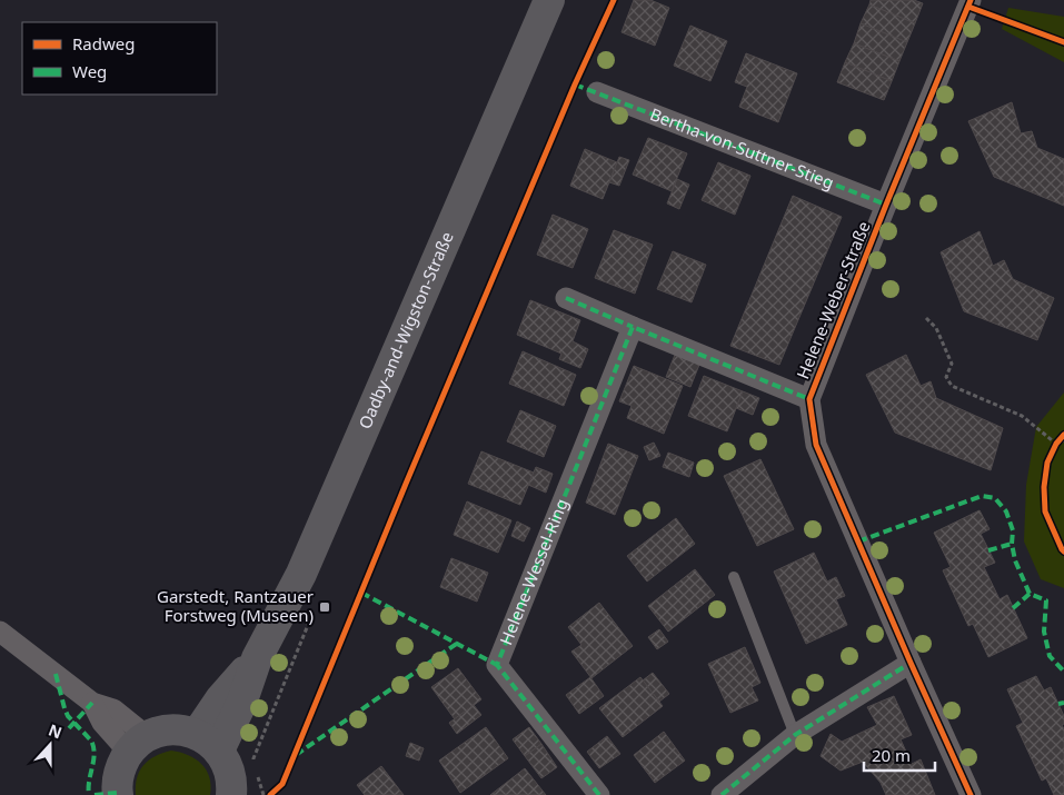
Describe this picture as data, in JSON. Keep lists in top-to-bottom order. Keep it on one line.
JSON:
{"streets":{"main road":["Oadby-and-Wigston-Straße"],"street":["Bertha-von-Suttner-Stieg","Helene-Weber-Straße","Helene-Wessel-Ring"]},"crossings":[["Bertha-von-Suttner-Stieg","Helene-Weber-Straße"]],"places":{"transit":["Garstedt, Rantzauer Forstweg (Museen)"]},"legend":["Radweg","Weg"],"scale_bar":"20 m","north":"top"}
